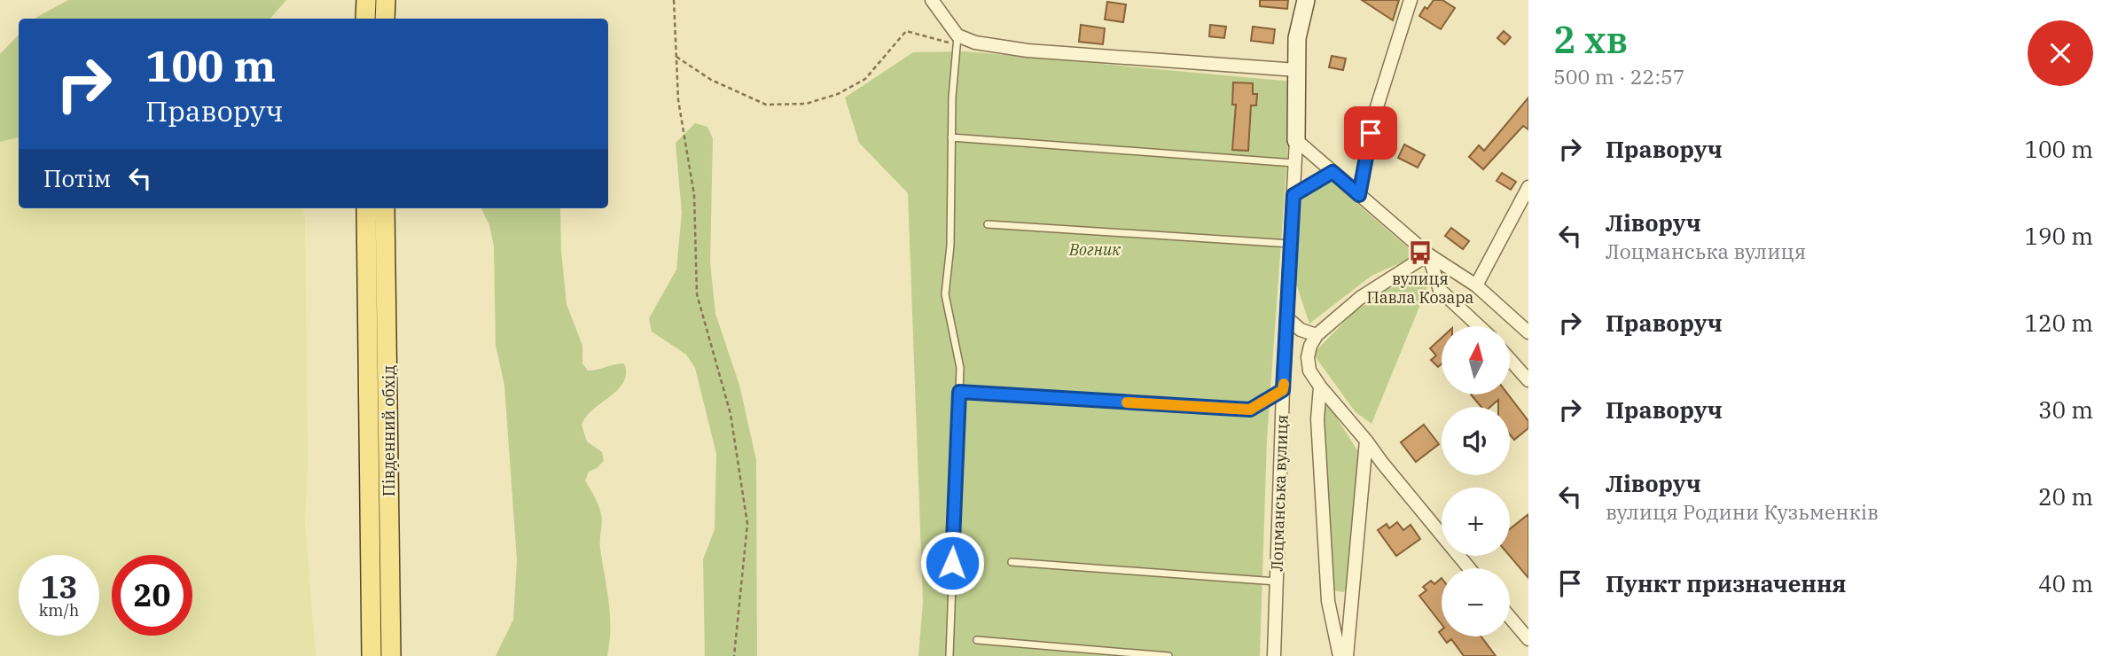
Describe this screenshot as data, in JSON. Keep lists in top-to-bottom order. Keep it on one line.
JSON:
{"streets":{"main road":["Південний обхід"],"street":["Лоцманська вулиця"]},"parks":["Вогник"],"places":{"bus stop":["вулиця Павла Козара"]},"north":"top","page":{"heading":["2 хв","500 m · 22:57"],"turn":["100 m","Праворуч"],"list":[{"name":"Праворуч","value":"100 m"},{"name":"Ліворуч","note":"Лоцманська вулиця","value":"190 m"},{"name":"Праворуч","value":"120 m"},{"name":"Праворуч","value":"30 m"},{"name":"Ліворуч","note":"вулиця Родини Кузьменків","value":"20 m"},{"name":"Пункт призначення","value":"40 m"}],"then":"Потім","map_buttons":["+","−"],"speed":"13 km/h","limit":"20"}}
